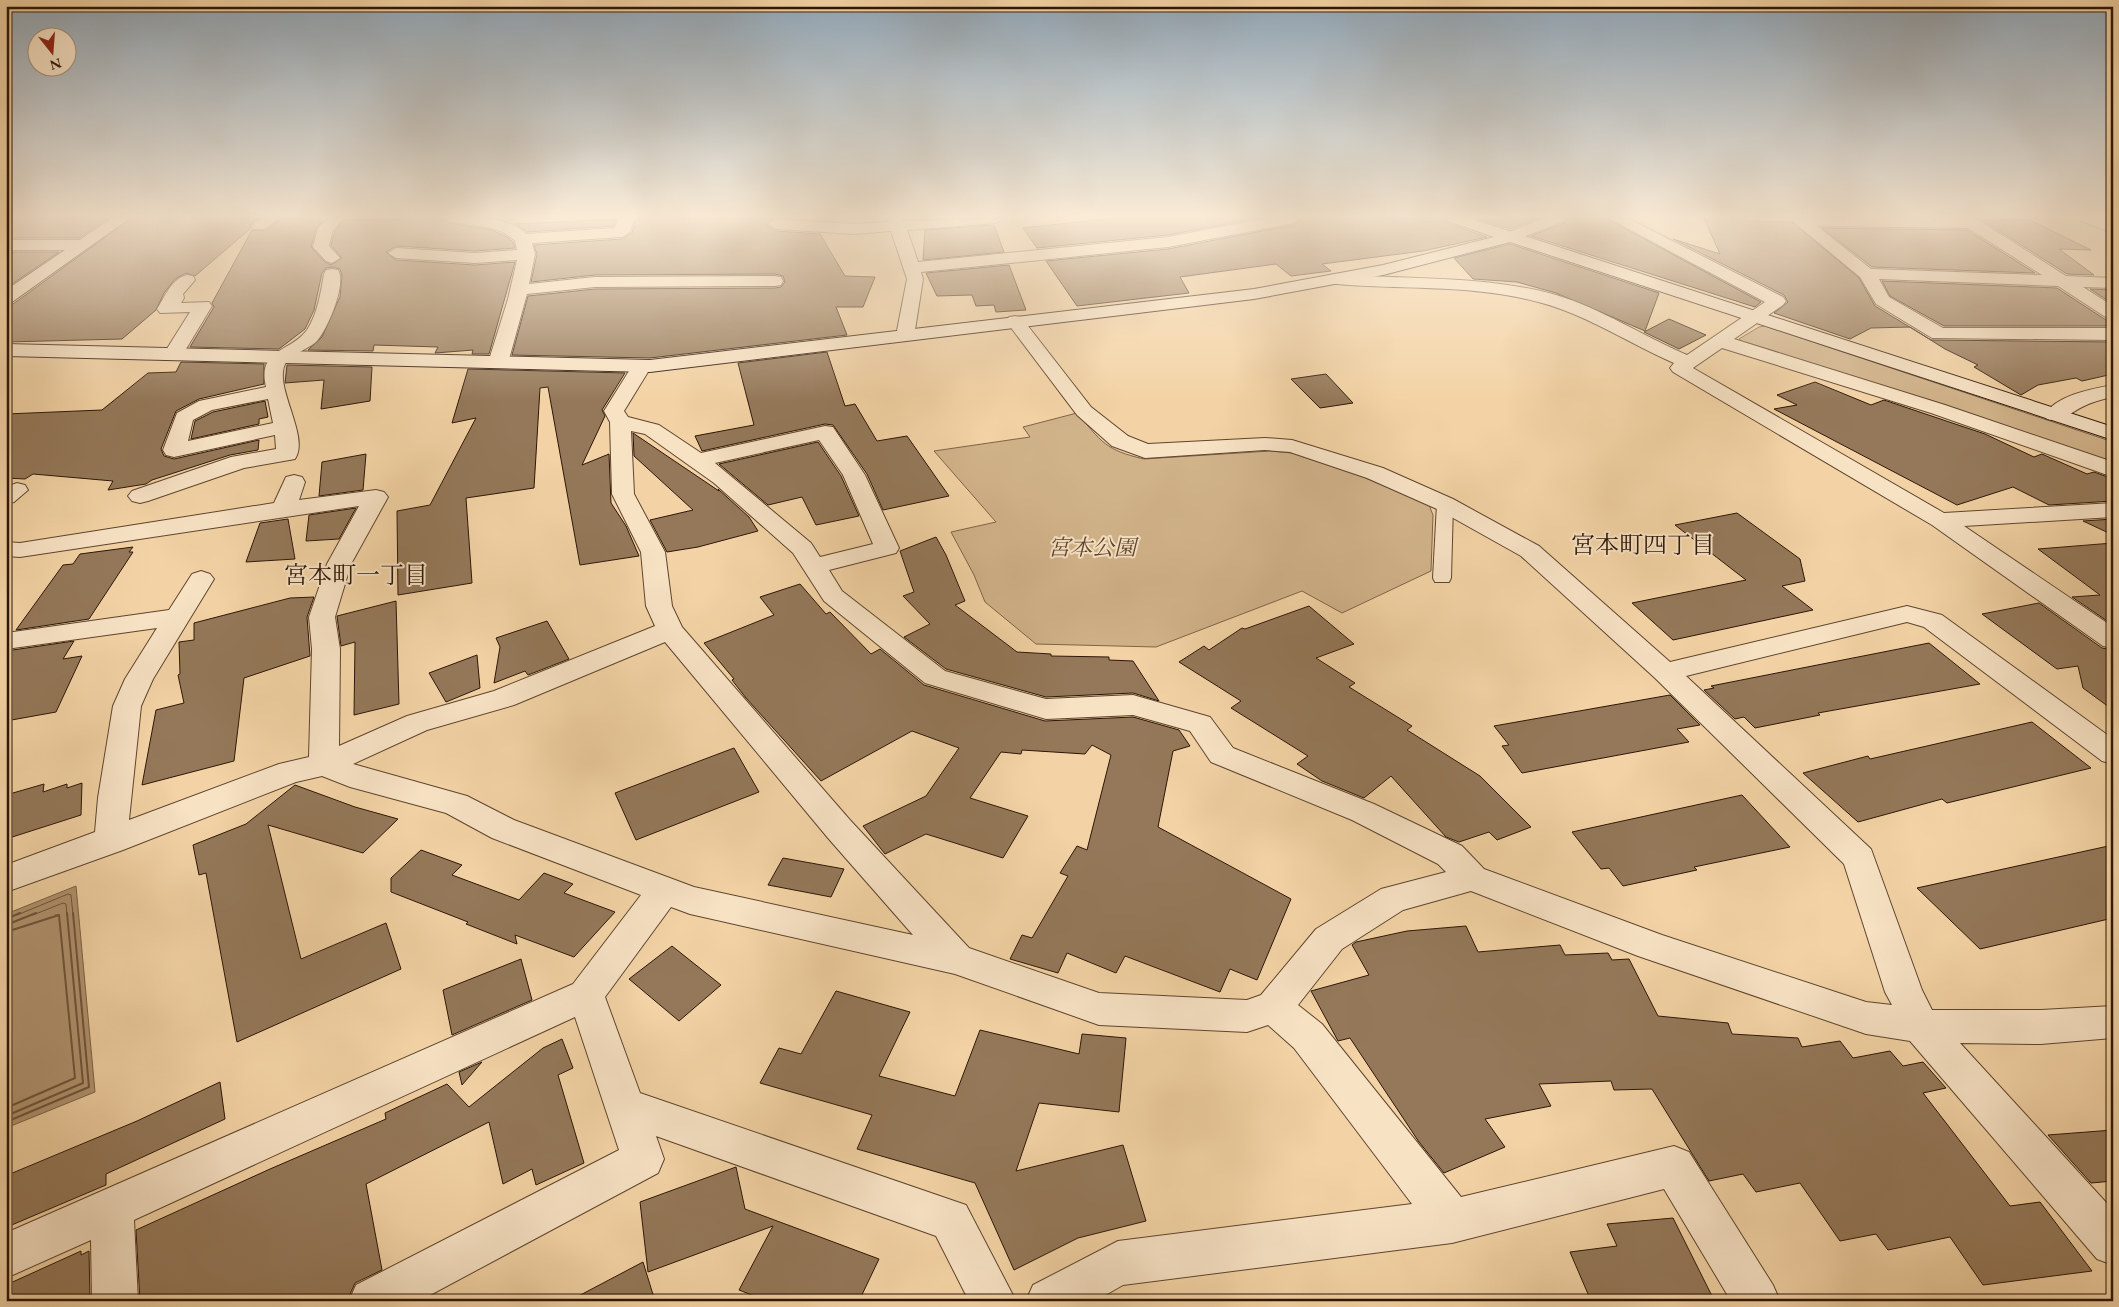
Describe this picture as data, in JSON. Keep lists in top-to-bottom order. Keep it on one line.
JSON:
{"districts":["宮本町四丁目","宮本町一丁目"],"parks":["宮本公園"],"north":"bottom"}
